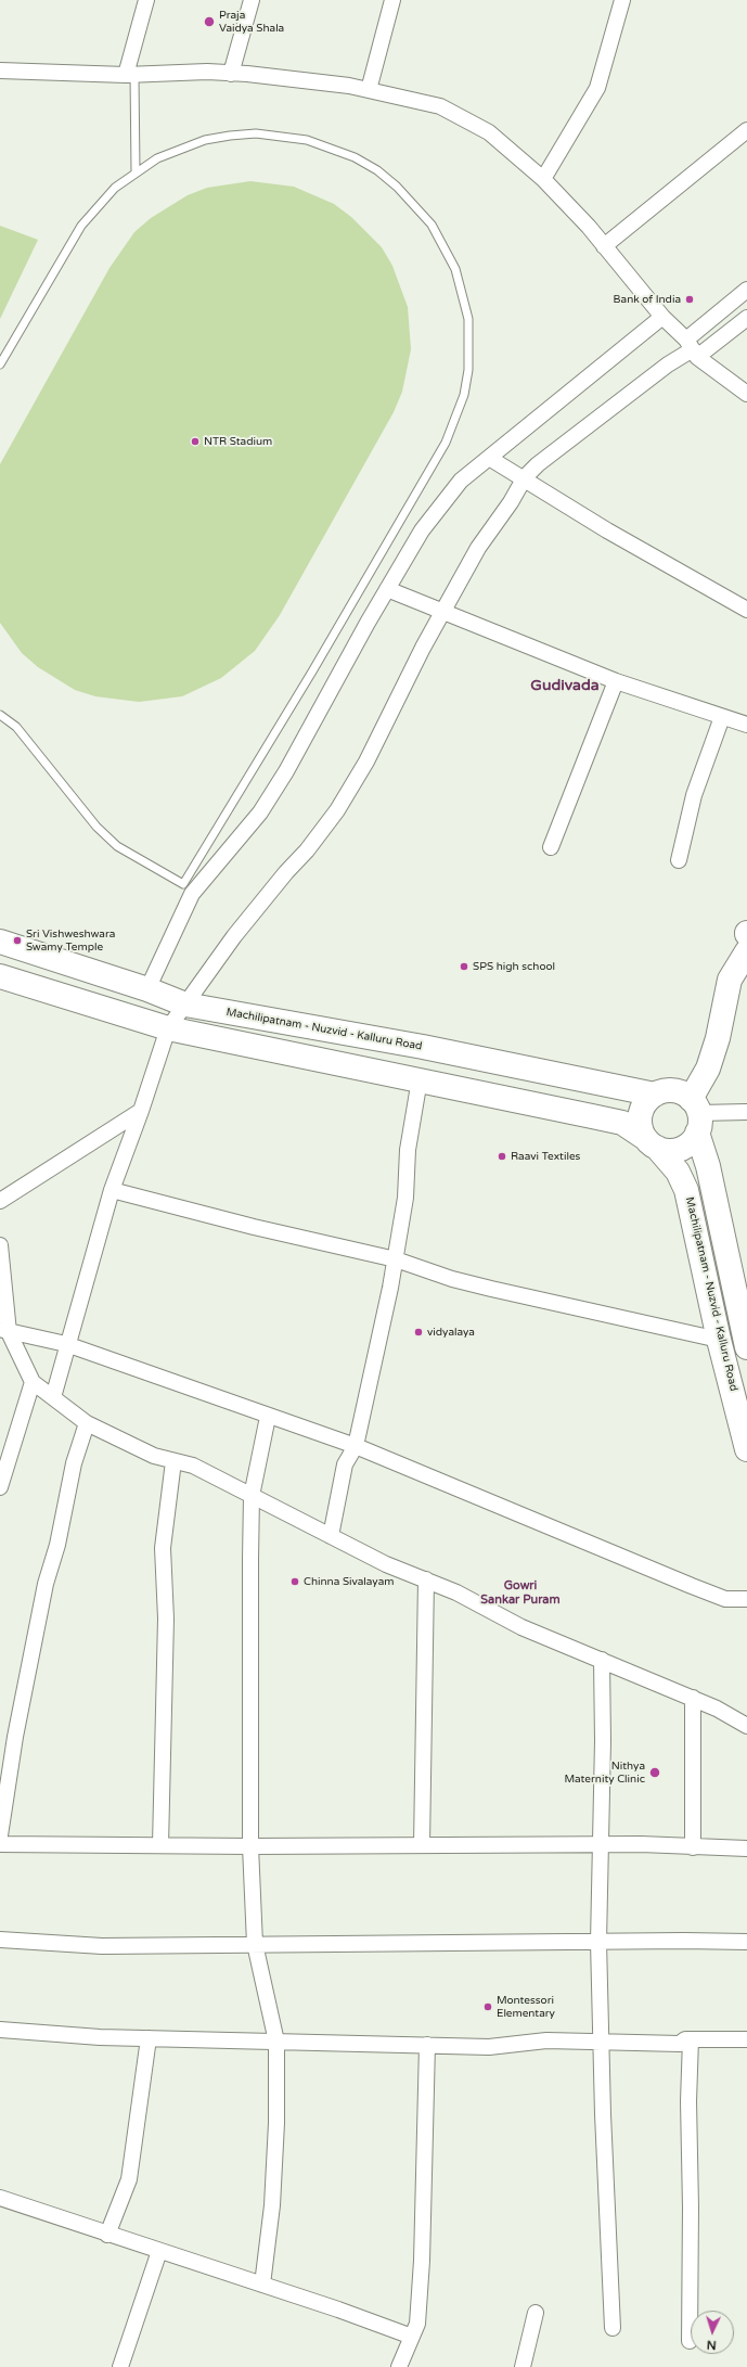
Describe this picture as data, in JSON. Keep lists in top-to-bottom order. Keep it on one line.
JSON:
{"streets":{"main road":["Machilipatnam - Nuzvid - Kalluru Road"]},"districts":["Gudivada","Gowri Sankar Puram"],"places":["Praja Vaidya Shala","Bank of India","NTR Stadium","Sri Vishweshwara Swamy Temple","SPS high school","Raavi Textiles","vidyalaya","Chinna Sivalayam","Nithya Maternity Clinic","Montessori Elementary"],"north":"bottom"}
